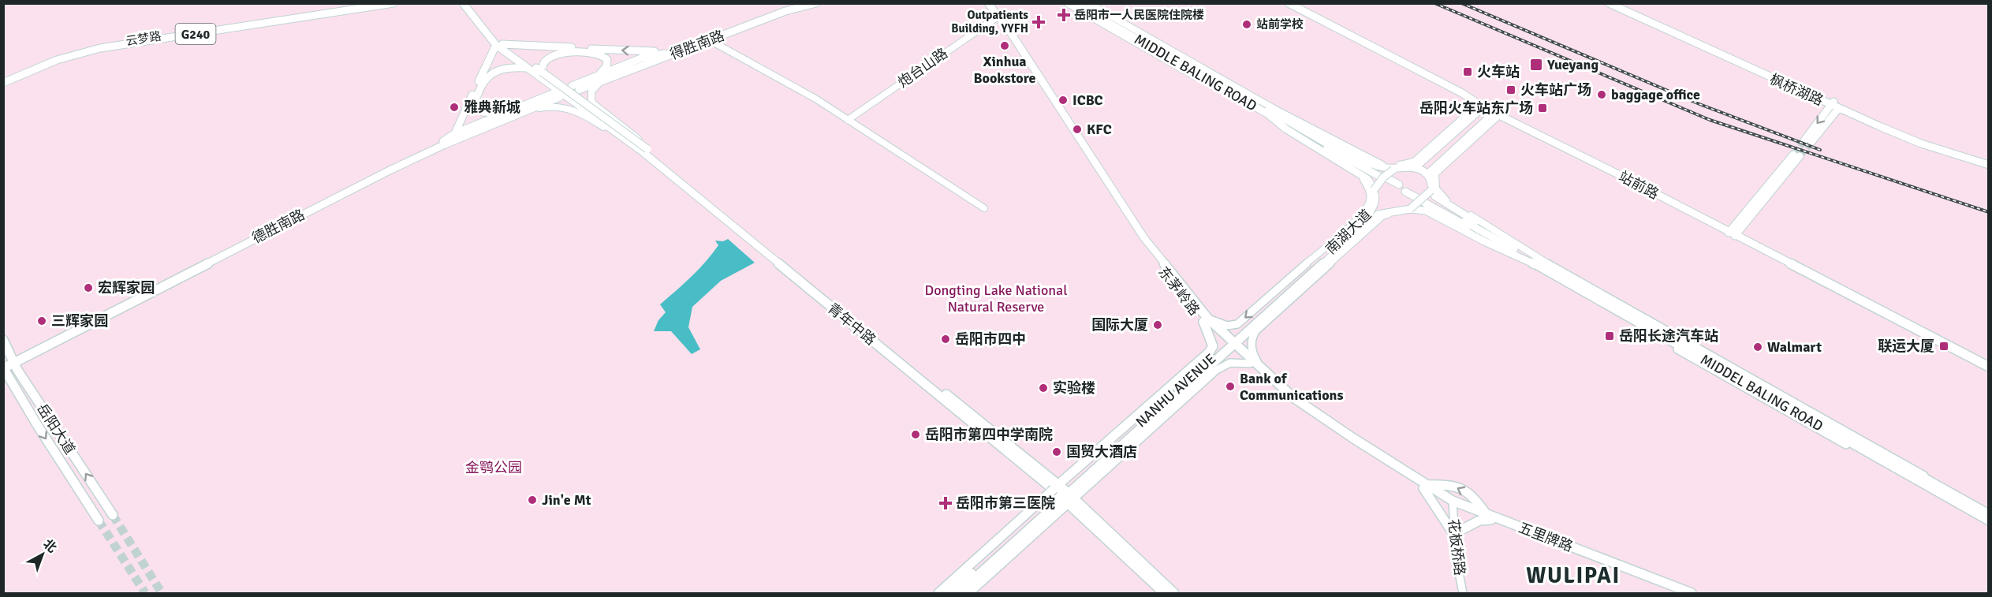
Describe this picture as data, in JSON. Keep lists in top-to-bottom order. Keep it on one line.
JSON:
{"streets":{"main road":["G240","云梦路","得胜南路","MIDDLE BALING ROAD","枫桥湖路","站前路","德胜南路","南湖大道","东茅岭路","青年中路","NANHU AVENUE","MIDDEL BALING ROAD","岳阳大道","五里牌路"],"street":["炮台山路","花板桥路"]},"crossings":[["炮台山路","东茅岭路"],["MIDDLE BALING ROAD","南湖大道"],["德胜南路","岳阳大道"],["南湖大道","NANHU AVENUE"],["东茅岭路","NANHU AVENUE"],["东茅岭路","五里牌路"],["东茅岭路","花板桥路"],["青年中路","NANHU AVENUE"],["五里牌路","花板桥路"]],"districts":["WULIPAI"],"parks":["Dongting Lake National Natural Reserve","金鹗公园"],"places":{"health":["岳阳市一人民医院住院楼","Outpatients Building, YYFH","岳阳市第三医院"],"other":["站前学校","Xinhua Bookstore","baggage office","ICBC","雅典新城","KFC","宏辉家园","三辉家园","国际大厦","岳阳市四中","Walmart","Bank of Communications","实验楼","岳阳市第四中学南院","国贸大酒店","Jin'e Mt"],"transit":["Yueyang","火车站","火车站广场","岳阳火车站东广场","岳阳长途汽车站","联运大厦"]},"north":"top right"}
